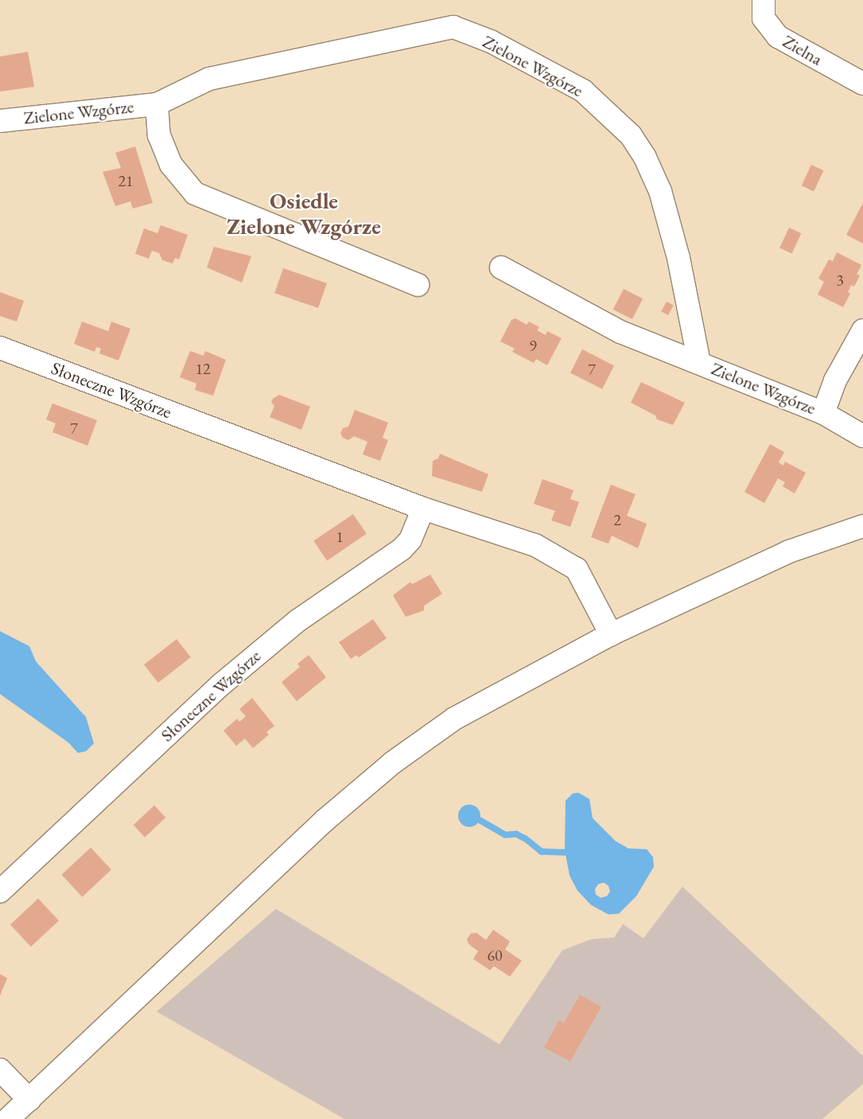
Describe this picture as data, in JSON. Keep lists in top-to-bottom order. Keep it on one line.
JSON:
{"streets":{"street":["Zielna","Zielone Wzgórze","Słoneczne Wzgórze"]},"districts":["Osiedle Zielone Wzgórze"],"house_numbers":["21","3","9","12","7","7","2","1","60"]}
